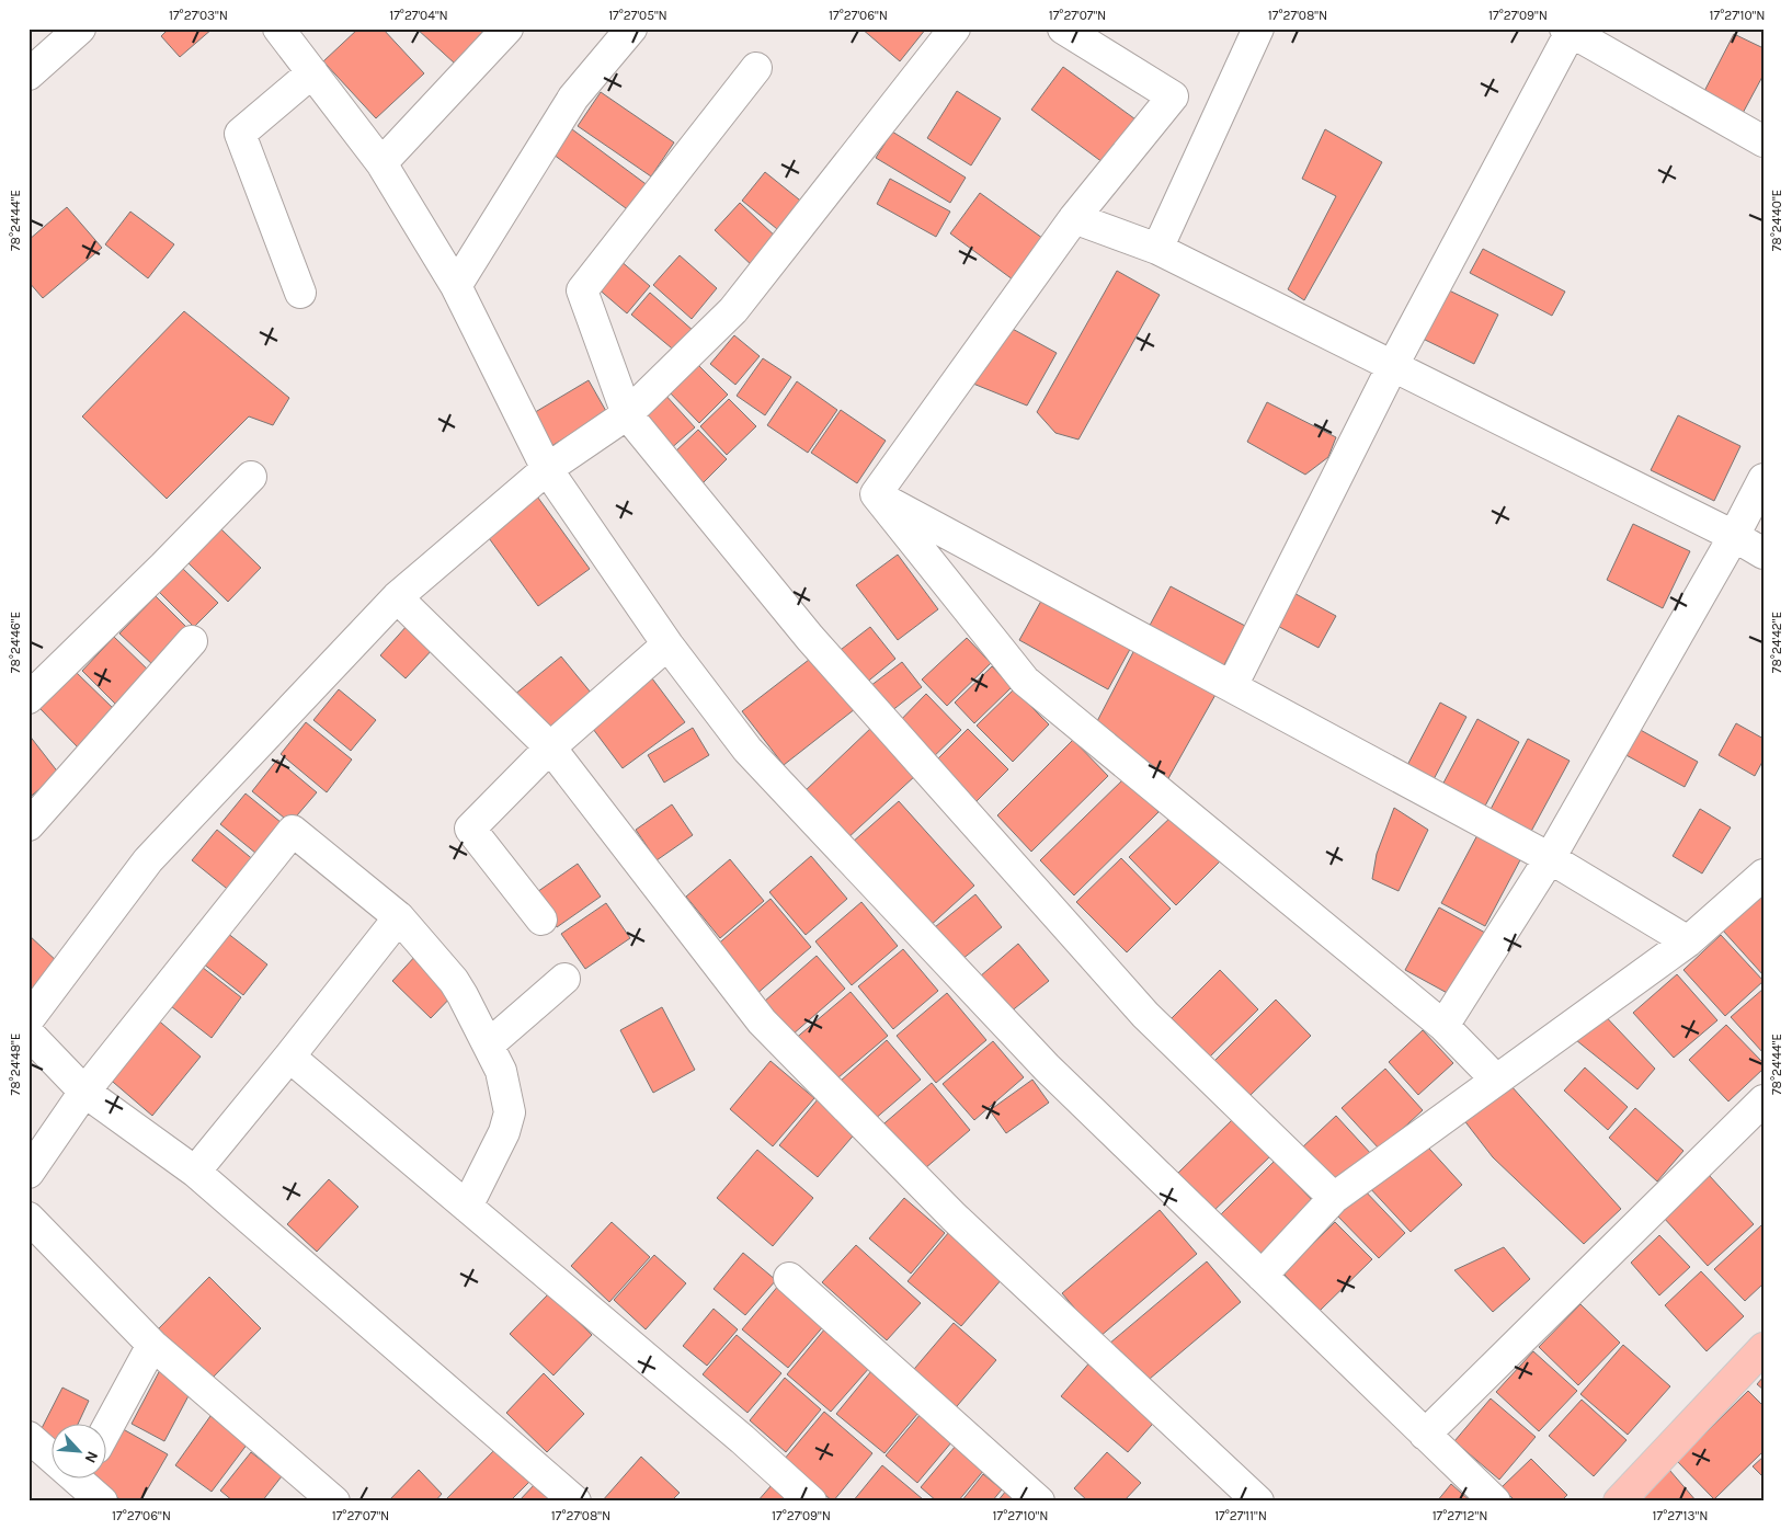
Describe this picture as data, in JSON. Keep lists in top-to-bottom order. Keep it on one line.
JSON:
{"north":"bottom right","coordinates":["17°27'03\"N","17°27'04\"N","17°27'05\"N","17°27'06\"N","17°27'07\"N","17°27'08\"N","17°27'09\"N","17°27'10\"N","78°24'44\"E","78°24'40\"E","78°24'46\"E","78°24'42\"E","78°24'48\"E","17°27'11\"N","17°27'12\"N","17°27'13\"N"]}
